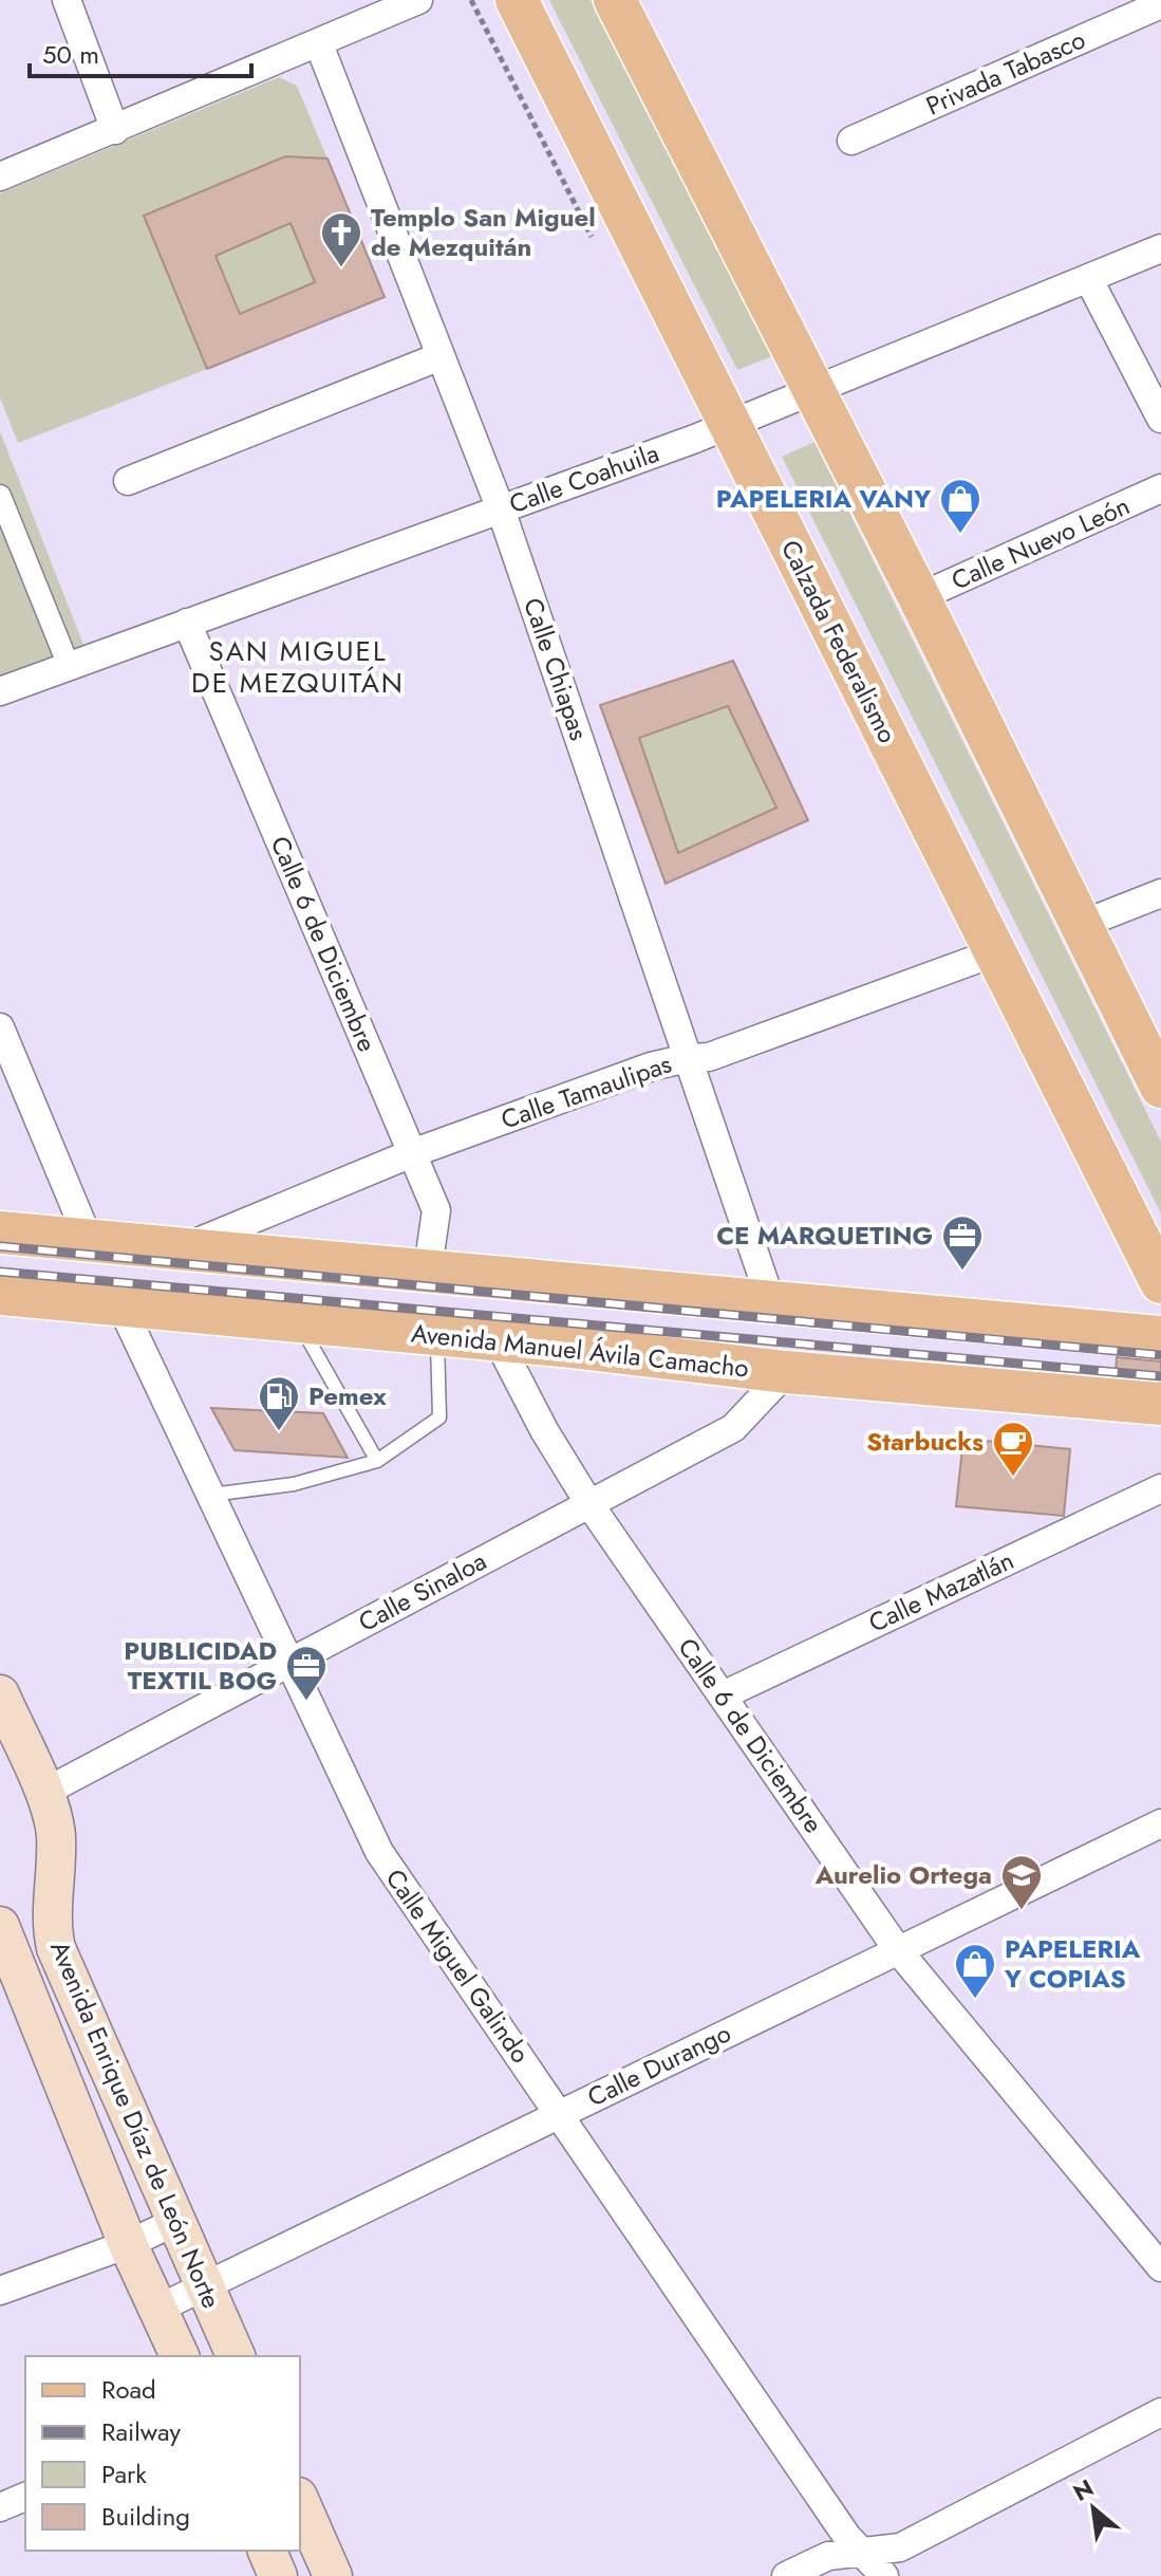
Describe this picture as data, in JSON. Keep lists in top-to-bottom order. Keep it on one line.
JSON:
{"streets":{"main road":["Calzada Federalismo","Avenida Manuel Ávila Camacho","Avenida Enrique Díaz de León Norte"],"street":["Privada Tabasco","Calle Coahuila","Calle Nuevo León","Calle Chiapas","Calle 6 de Diciembre","Calle Tamaulipas","Calle Sinaloa","Calle Mazatlán","Calle Miguel Galindo","Calle Durango"]},"crossings":[["Calle Coahuila","Calzada Federalismo"],["Calle Coahuila","Calle Chiapas"],["Calle Coahuila","Calle 6 de Diciembre"],["Calzada Federalismo","Calle Tamaulipas"],["Calle Chiapas","Calle Tamaulipas"],["Calle 6 de Diciembre","Calle Tamaulipas"],["Calle 6 de Diciembre","Avenida Manuel Ávila Camacho"],["Calle 6 de Diciembre","Calle Sinaloa"],["Calle 6 de Diciembre","Calle Mazatlán"],["Calle 6 de Diciembre","Calle Durango"],["Avenida Manuel Ávila Camacho","Calle Sinaloa"],["Avenida Manuel Ávila Camacho","Calle Miguel Galindo"],["Calle Sinaloa","Calle Miguel Galindo"],["Calle Sinaloa","Avenida Enrique Díaz de León Norte"],["Calle Miguel Galindo","Calle Durango"],["Calle Durango","Avenida Enrique Díaz de León Norte"]],"districts":["SAN MIGUEL DE MEZQUITÁN"],"places":{"church":["Templo San Miguel de Mezquitán"],"shop":["PAPELERIA VANY","PAPELERIA Y COPIAS"],"office":["CE MARQUETING","PUBLICIDAD TEXTIL BOG"],"fuel station":["Pemex"],"cafe":["Starbucks"],"school or university":["Aurelio Ortega"]},"legend":["Road","Railway","Park","Building"],"scale_bar":"50 m","north":"top left"}
